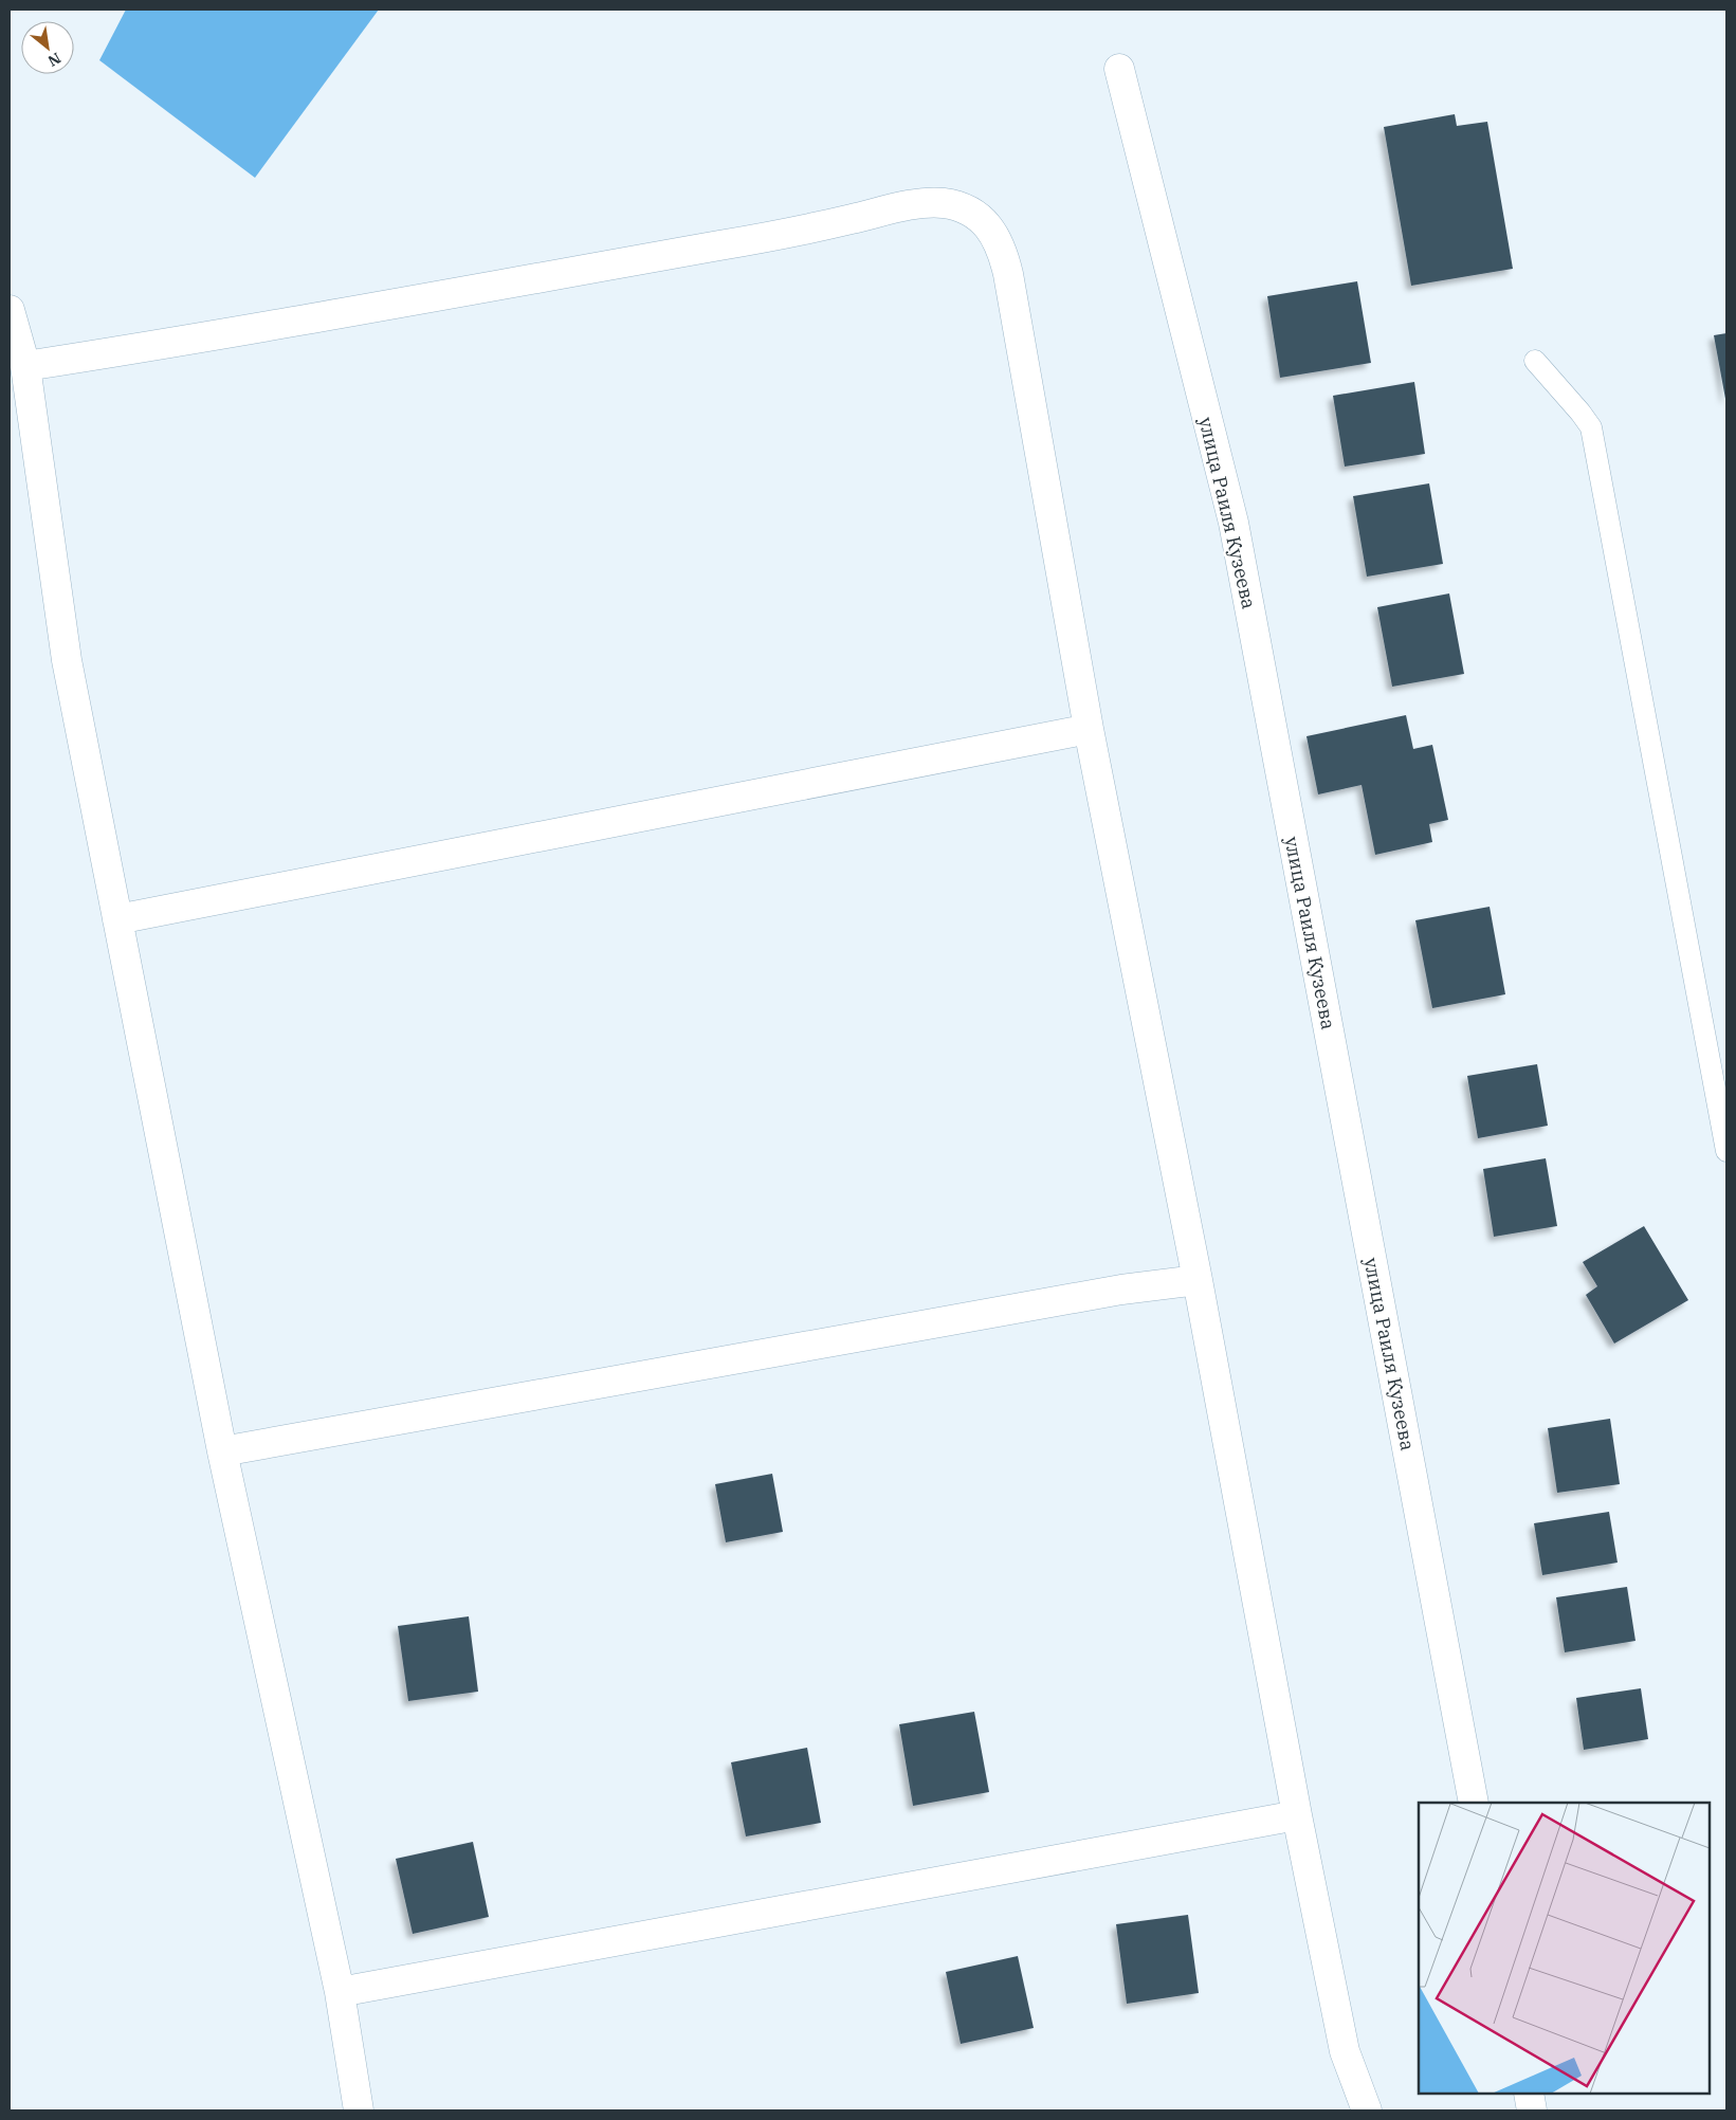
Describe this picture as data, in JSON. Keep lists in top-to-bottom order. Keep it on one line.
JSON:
{"streets":{"street":["улица Раиля Кузеева"]},"north":"bottom right"}
